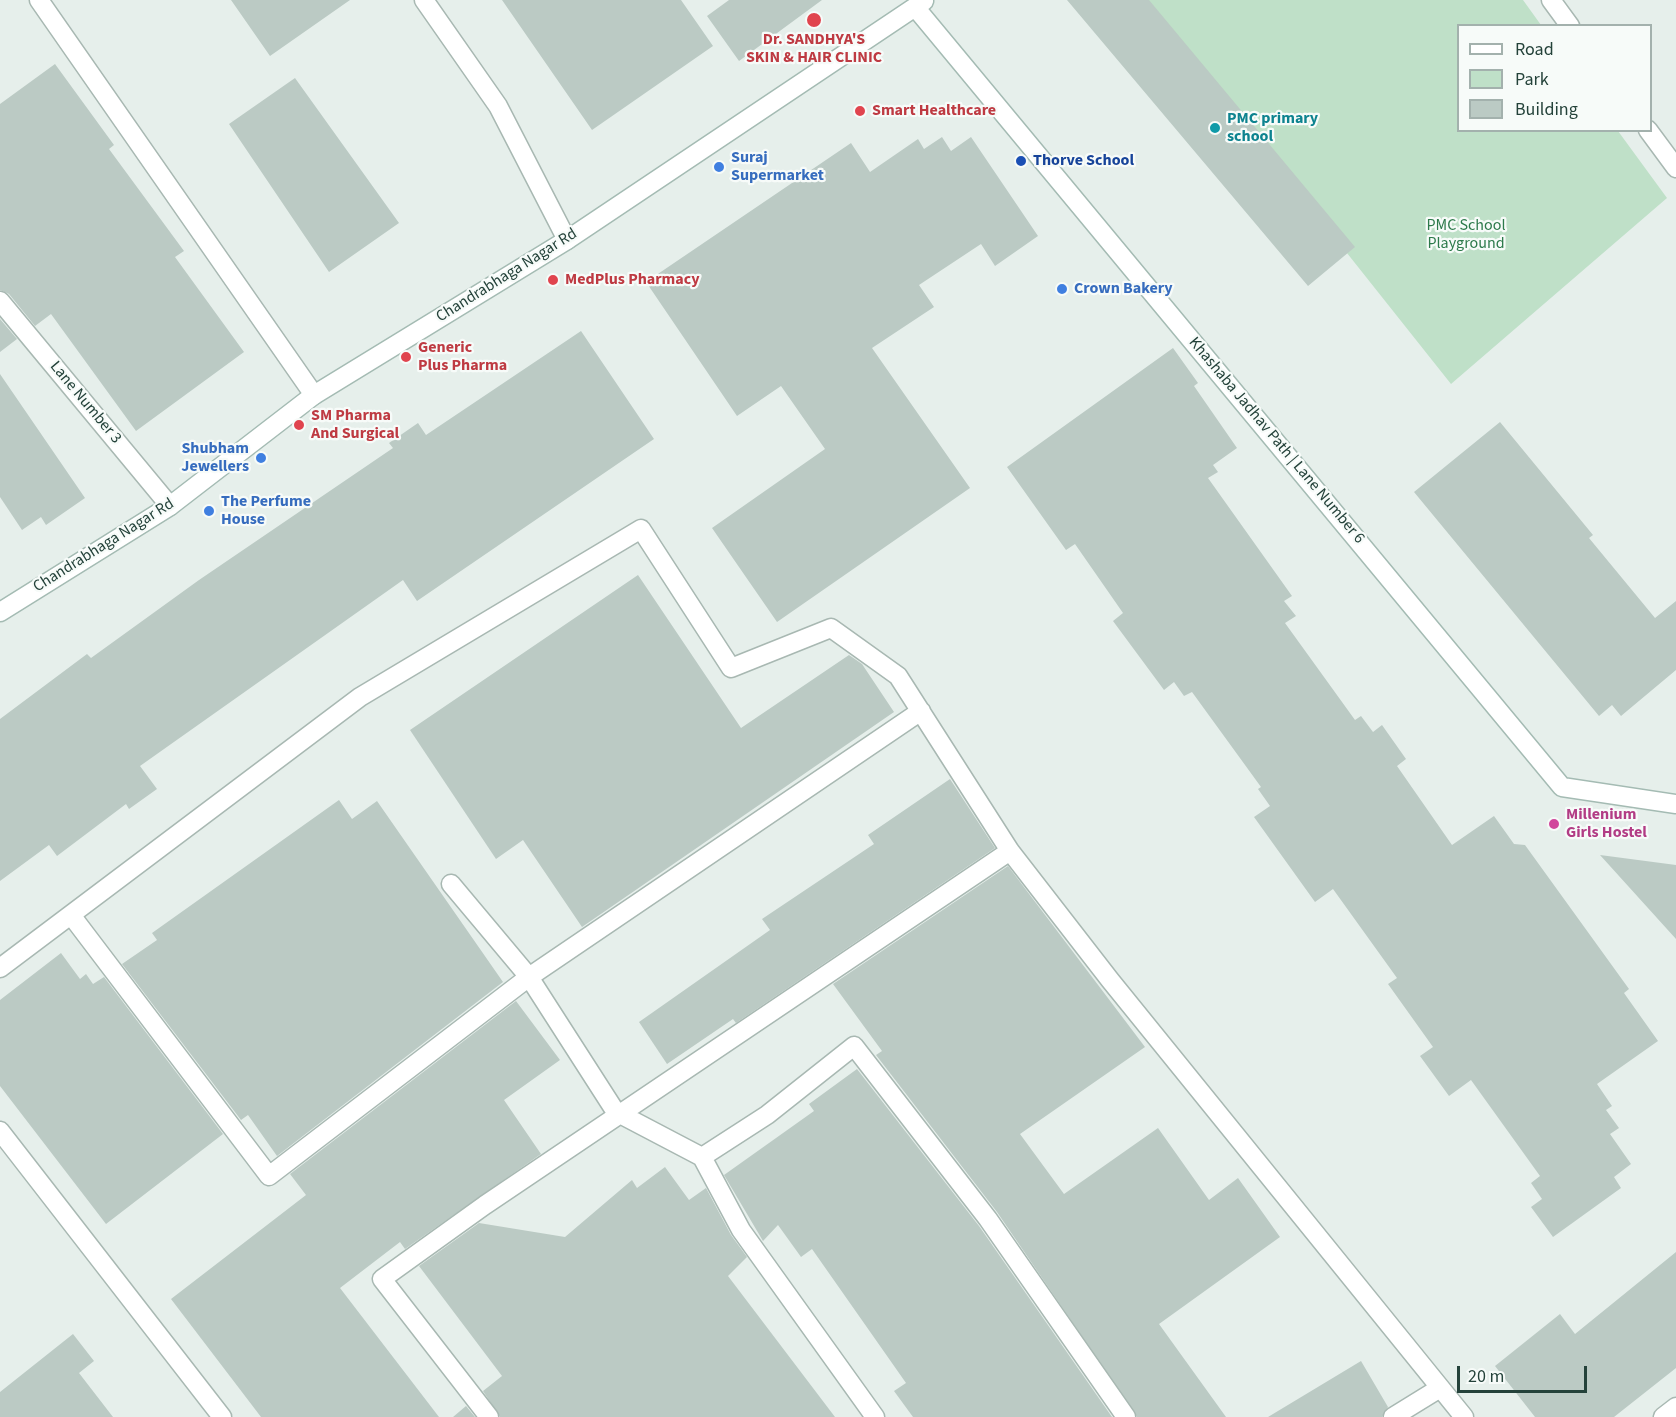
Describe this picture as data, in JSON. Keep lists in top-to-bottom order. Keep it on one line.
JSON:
{"streets":{"street":["Chandrabhaga Nagar Rd","Lane Number 3","Khashaba Jadhav Path | Lane Number 6"]},"crossings":[["Chandrabhaga Nagar Rd","Lane Number 3"],["Chandrabhaga Nagar Rd","Khashaba Jadhav Path | Lane Number 6"]],"parks":["PMC School Playground"],"places":["Dr. SANDHYA'S SKIN & HAIR CLINIC","Smart Healthcare","PMC primary school","Thorve School","Suraj Supermarket","MedPlus Pharmacy","Crown Bakery","Generic Plus Pharma","SM Pharma And Surgical","Shubham Jewellers","The Perfume House","Millenium Girls Hostel"],"legend":["Road","Park","Building"],"scale_bar":"20 m"}
